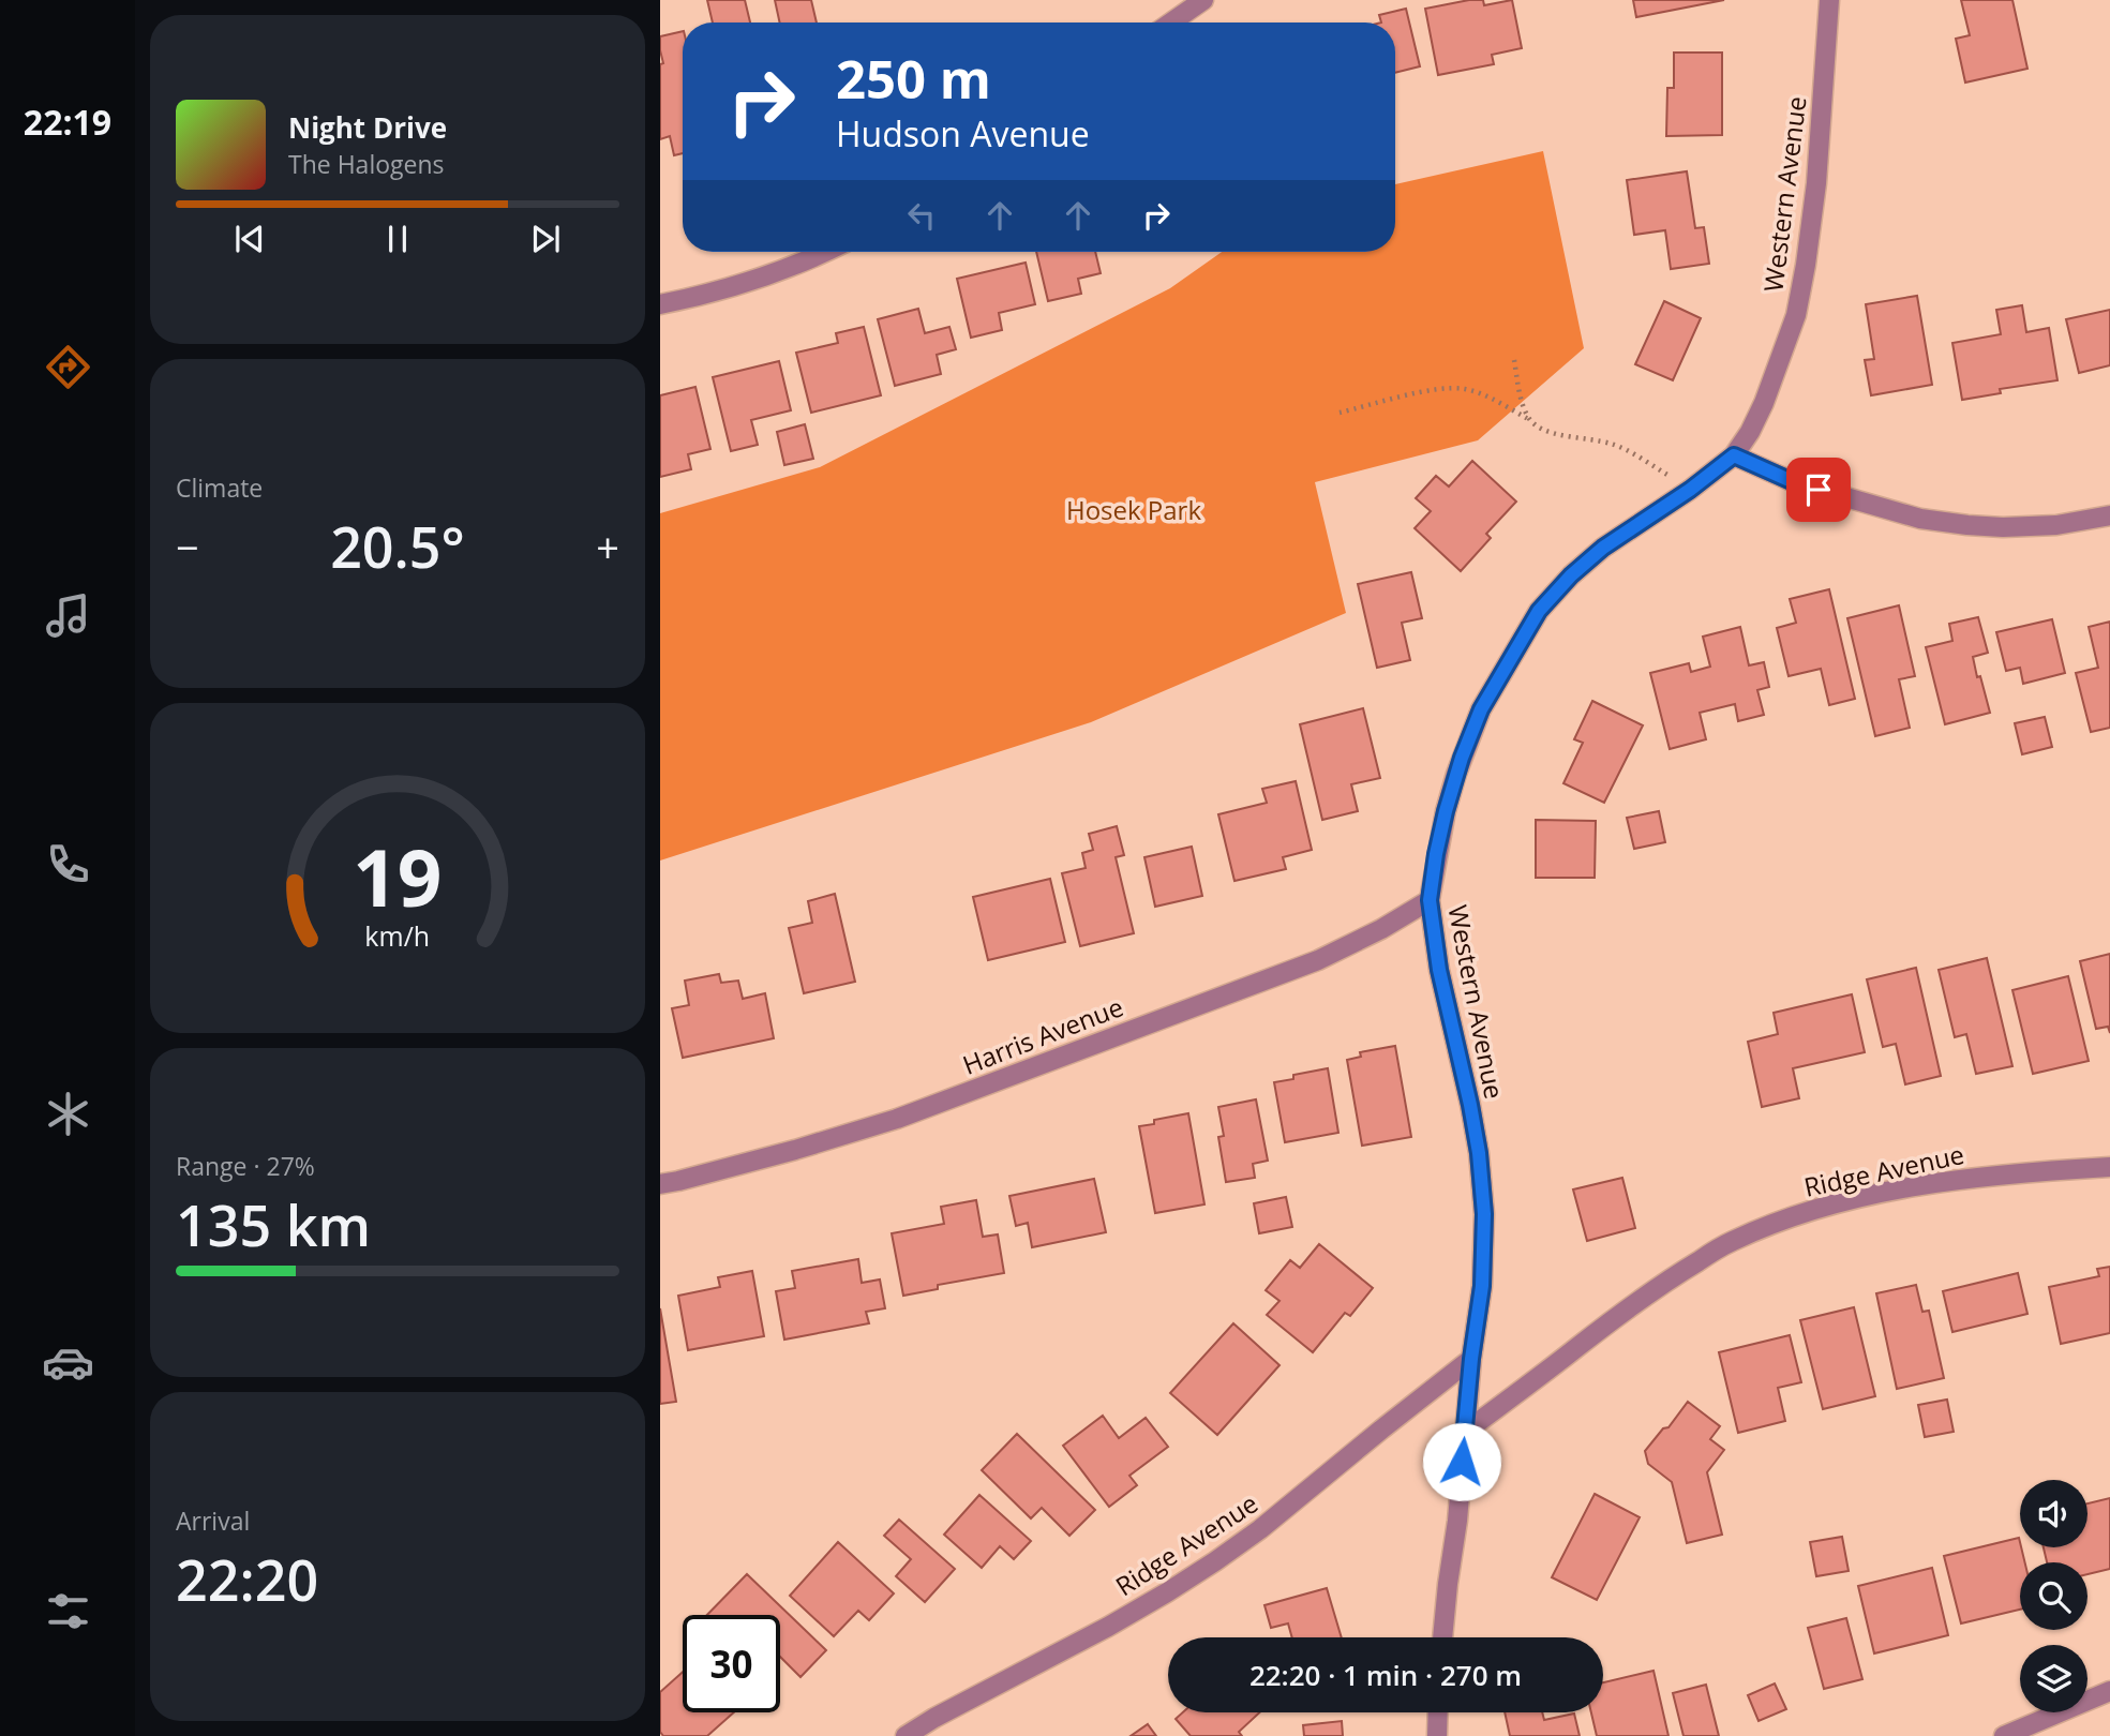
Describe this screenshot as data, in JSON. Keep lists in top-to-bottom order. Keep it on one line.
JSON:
{"streets":{"street":["Western Avenue","Harris Avenue","Ridge Avenue"]},"crossings":[["Western Avenue","Harris Avenue"],["Western Avenue","Ridge Avenue"]],"parks":["Hosek Park"],"page":{"tabs":"22:19","turn":["250 m","Hudson Avenue"],"song":["Night Drive","The Halogens"],"tile":["Climate",["Range · 27%","135 km"],["Arrival","22:20"]],"heat":["−","20.5°","+"],"limit":"30","trip":"22:20 · 1 min · 270 m","gauge":["19","km/h"]}}
